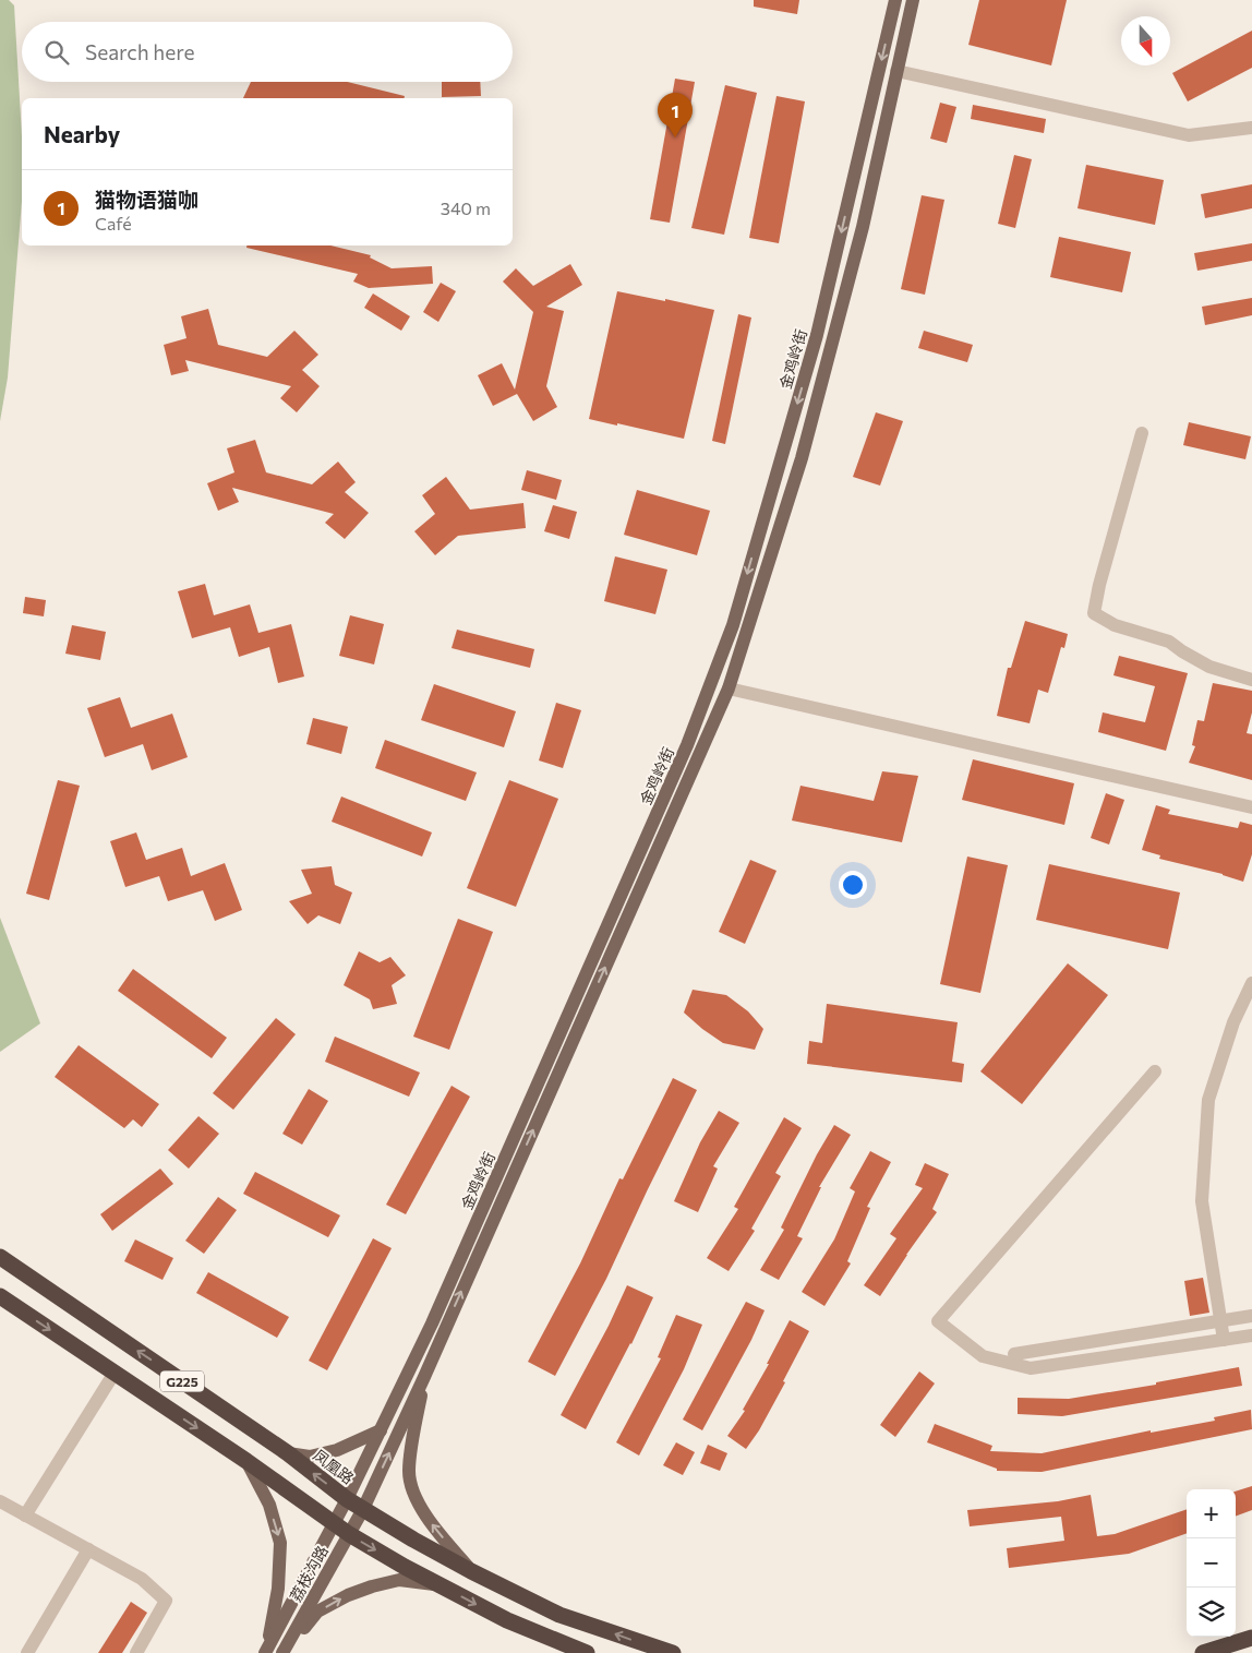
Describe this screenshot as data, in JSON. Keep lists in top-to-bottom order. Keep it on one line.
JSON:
{"streets":{"highway":["G225","凤凰路"],"main road":["金鸡岭街","荔枝沟路"]},"crossings":[["金鸡岭街","G225"],["金鸡岭街","凤凰路"],["金鸡岭街","荔枝沟路"],["G225","荔枝沟路"],["凤凰路","荔枝沟路"]],"north":"bottom","page":{"search":"Search here","pins":"1","heading":"Nearby","list":[{"mark":"1","name":"猫物语猫咖","note":"Café","value":"340 m"}],"map_buttons":["+","−"]}}
